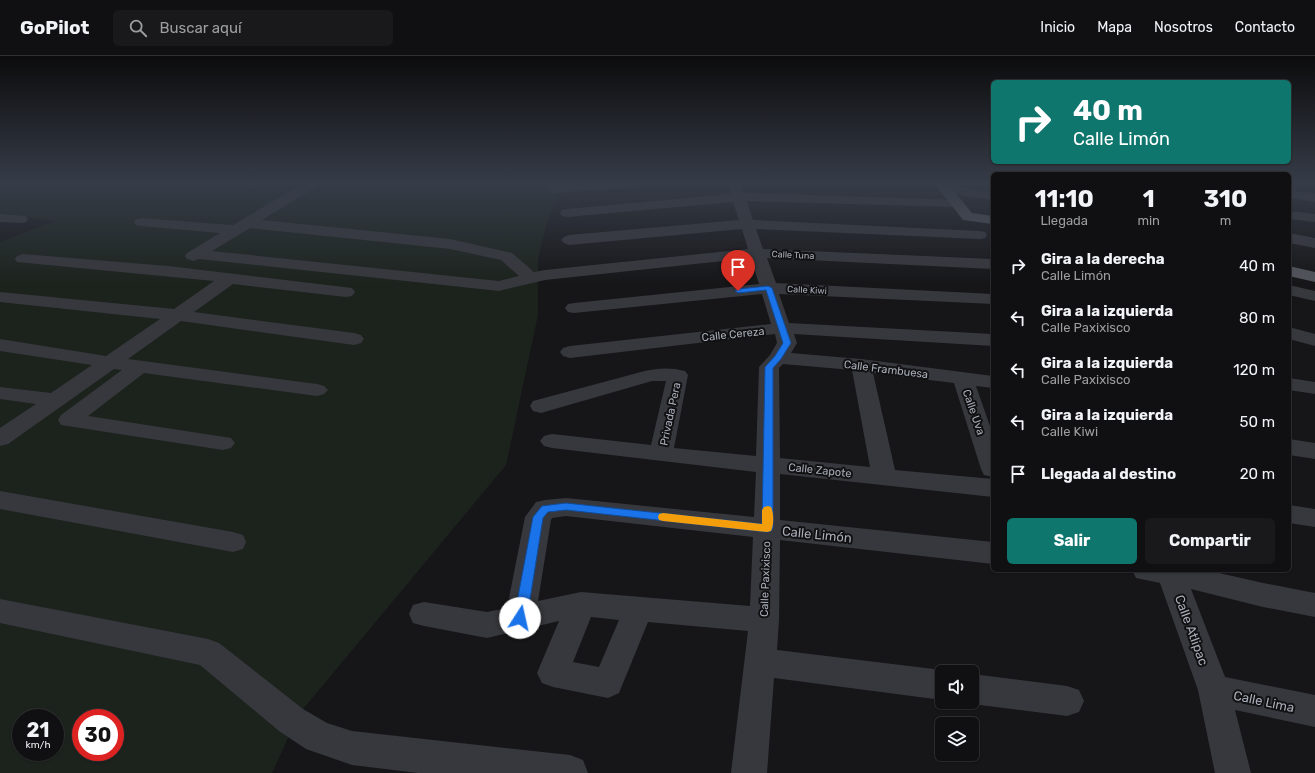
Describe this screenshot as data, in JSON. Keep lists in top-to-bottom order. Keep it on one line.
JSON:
{"streets":{"street":["Calle Tuna","Calle Kiwi","Calle Cereza","Calle Frambuesa","Calle Uva","Privada Pera","Calle Zapote","Calle Limón","Calle Paxixisco","Calle Atlipac","Calle Lima"]},"crossings":[["Calle Tuna","Calle Paxixisco"],["Calle Kiwi","Calle Paxixisco"],["Calle Cereza","Calle Paxixisco"],["Calle Frambuesa","Calle Uva"],["Calle Frambuesa","Calle Paxixisco"],["Privada Pera","Calle Zapote"],["Calle Zapote","Calle Paxixisco"],["Calle Limón","Calle Paxixisco"],["Calle Atlipac","Calle Lima"]],"page":{"header":"GoPilot","search":"Buscar aquí","nav":["Inicio","Mapa","Nosotros","Contacto"],"turn":["40 m","Calle Limón"],"eta":["11:10","Llegada","1","min","310","m"],"list":[{"name":"Gira a la derecha","note":"Calle Limón","value":"40 m"},{"name":"Gira a la izquierda","note":"Calle Paxixisco","value":"80 m"},{"name":"Gira a la izquierda","note":"Calle Paxixisco","value":"120 m"},{"name":"Gira a la izquierda","note":"Calle Kiwi","value":"50 m"},{"name":"Llegada al destino","value":"20 m"}],"buttons":["Salir","Compartir"],"speed":"21 km/h","limit":"30"}}
